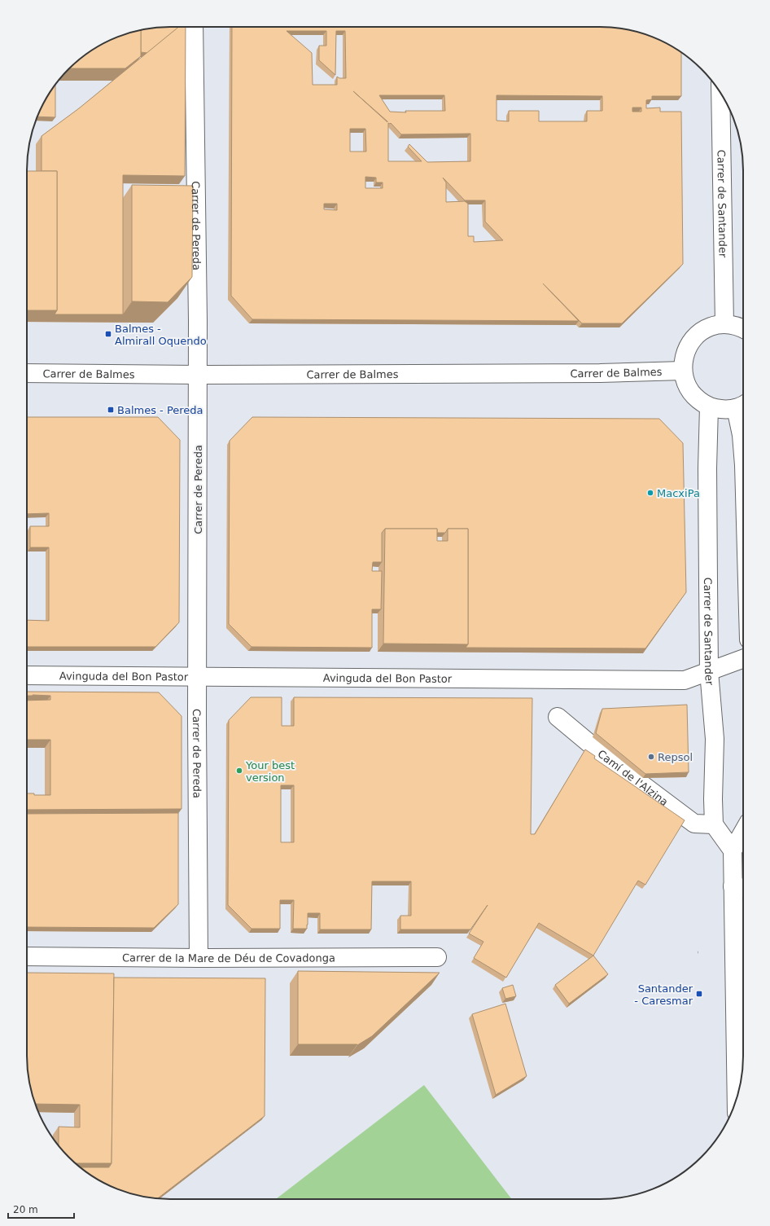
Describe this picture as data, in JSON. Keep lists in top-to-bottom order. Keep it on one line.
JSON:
{"streets":{"street":["Carrer de Santander","Carrer de Pereda","Carrer de Balmes","Avinguda del Bon Pastor","Camí de l'Alzina","Carrer de la Mare de Déu de Covadonga"]},"crossings":[["Carrer de Santander","Avinguda del Bon Pastor"],["Carrer de Santander","Camí de l'Alzina"],["Carrer de Pereda","Carrer de Balmes"],["Carrer de Pereda","Avinguda del Bon Pastor"],["Carrer de Pereda","Carrer de la Mare de Déu de Covadonga"]],"places":{"transit":["Balmes - Almirall Oquendo","Balmes - Pereda","Santander - Caresmar"],"other":["MacxiPa","Repsol","Your best version"]},"scale_bar":"20 m"}
